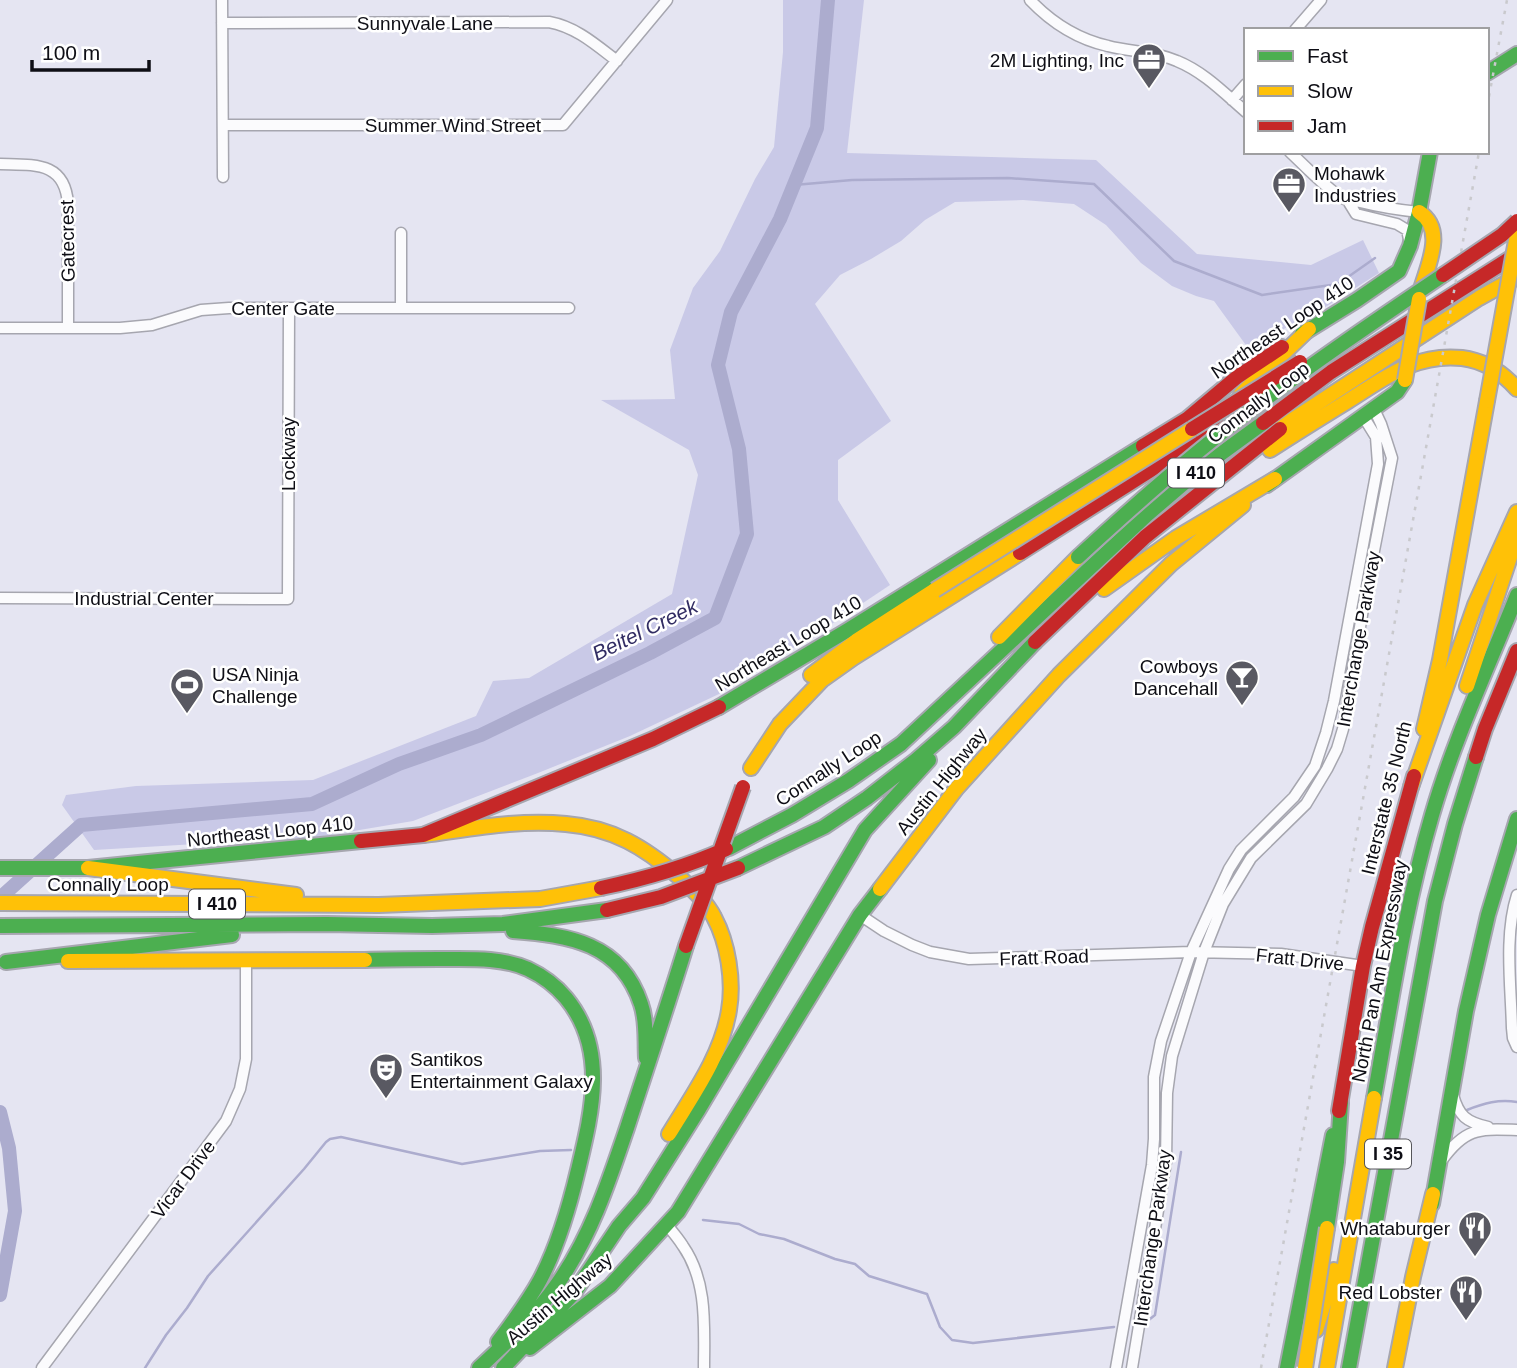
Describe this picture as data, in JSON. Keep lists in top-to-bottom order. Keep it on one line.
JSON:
{"streets":{"main road":["Northeast Loop 410","Connally Loop","I 410","Austin Highway","Interstate 35 North","North Pan Am Expressway","I 35"],"street":["Sunnyvale Lane","Summer Wind Street","Gatecrest","Center Gate","Lockway","Industrial Center","Interchange Parkway","Fratt Road","Fratt Drive","Vicar Drive"]},"crossings":[["Sunnyvale Lane","Summer Wind Street"],["Gatecrest","Center Gate"],["Center Gate","Lockway"],["Connally Loop","I 410"],["Lockway","Industrial Center"],["Interchange Parkway","Austin Highway"],["Interchange Parkway","Fratt Road"],["Austin Highway","Fratt Road"],["Austin Highway","Vicar Drive"],["Interstate 35 North","Fratt Drive"],["Fratt Road","Fratt Drive"]],"water":["Beitel Creek"],"places":{"office":["2M Lighting, Inc","Mohawk Industries"],"bar":["Cowboys Dancehall"],"sports":["USA Ninja Challenge"],"theatre":["Santikos Entertainment Galaxy"],"restaurant":["Whataburger","Red Lobster"]},"legend":["Fast","Slow","Jam"],"scale_bar":"100 m"}
